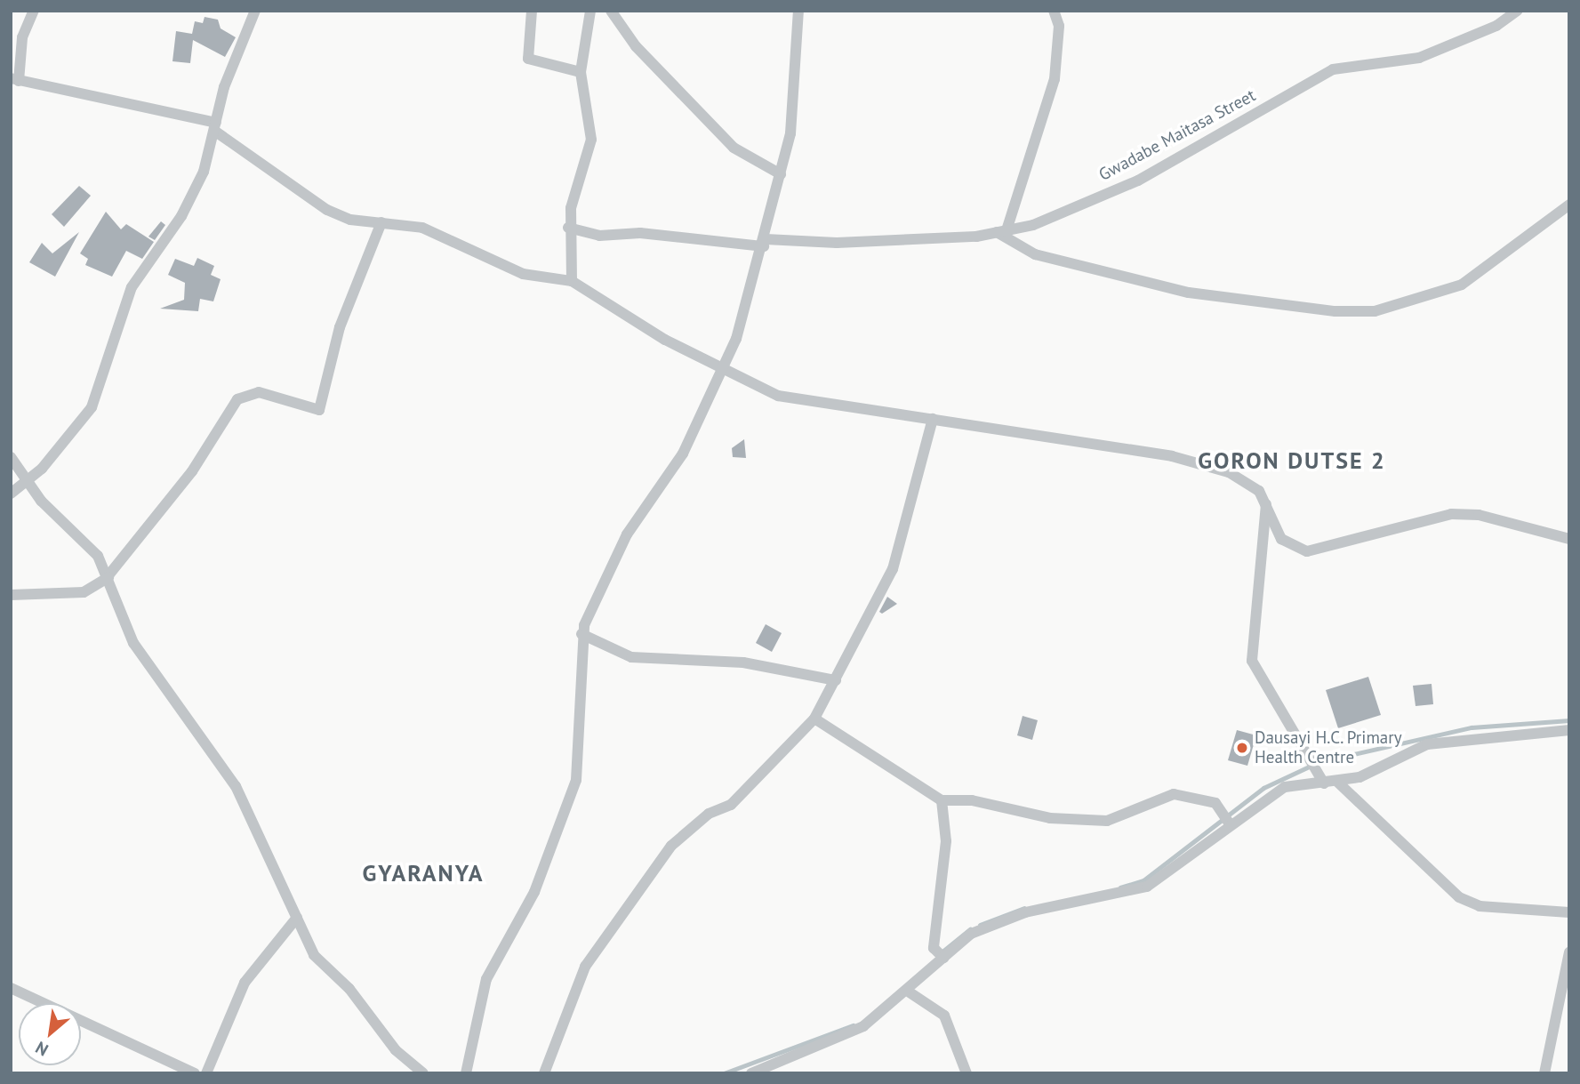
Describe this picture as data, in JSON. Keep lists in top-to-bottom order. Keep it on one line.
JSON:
{"streets":{"street":["Gwadabe Maitasa Street"]},"districts":["GORON DUTSE 2","GYARANYA"],"places":["Dausayi H.C. Primary Health Centre"],"north":"bottom left"}
